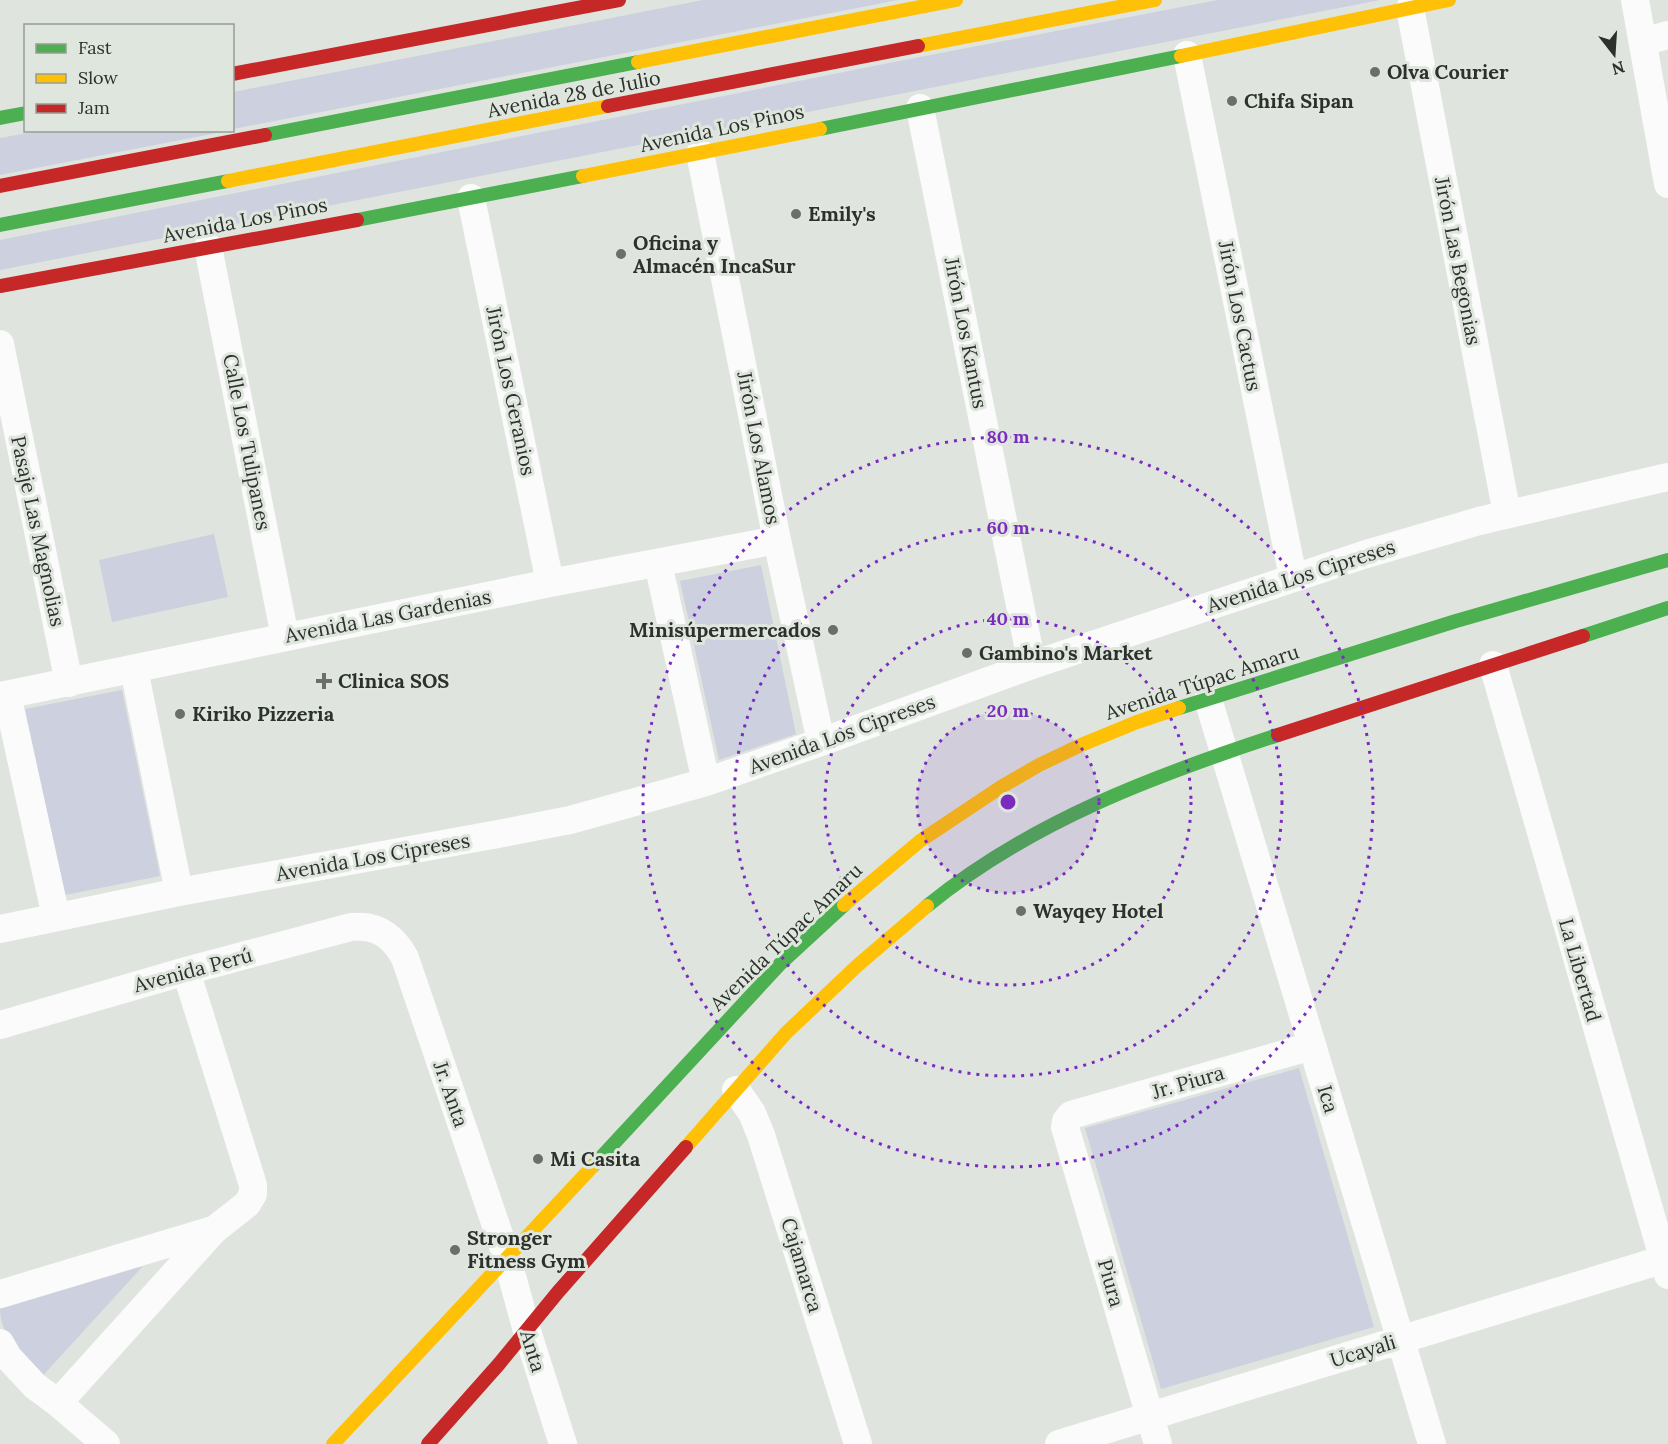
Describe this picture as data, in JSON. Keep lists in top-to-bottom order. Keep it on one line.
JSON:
{"streets":{"main road":["Avenida 28 de Julio","Avenida Los Pinos","Avenida Túpac Amaru"],"street":["Jirón Las Begonias","Jirón Los Cactus","Jirón Los Kantus","Jirón Los Geranios","Calle Los Tulipanes","Jirón Los Alamos","Pasaje Las Magnolias","Avenida Los Cipreses","Avenida Las Gardenias","Avenida Perú","La Libertad","Jr. Piura","Jr. Anta","Ica","Cajamarca","Piura","Anta","Ucayali"]},"crossings":[["Avenida Los Pinos","Jirón Las Begonias"],["Avenida Los Pinos","Jirón Los Cactus"],["Avenida Los Pinos","Jirón Los Kantus"],["Avenida Los Pinos","Jirón Los Geranios"],["Avenida Los Pinos","Calle Los Tulipanes"],["Avenida Los Pinos","Jirón Los Alamos"],["Jirón Las Begonias","Avenida Los Cipreses"],["Jirón Los Cactus","Avenida Los Cipreses"],["Jirón Los Kantus","Avenida Los Cipreses"],["Jirón Los Geranios","Avenida Las Gardenias"],["Calle Los Tulipanes","Avenida Las Gardenias"],["Jirón Los Alamos","Avenida Los Cipreses"],["Jirón Los Alamos","Avenida Las Gardenias"],["Pasaje Las Magnolias","Avenida Las Gardenias"],["Avenida Túpac Amaru","Jr. Anta"],["Avenida Túpac Amaru","Ica"],["Avenida Túpac Amaru","Anta"],["Avenida Perú","Jr. Anta"],["La Libertad","Ucayali"],["Jr. Piura","Ica"],["Jr. Piura","Piura"],["Jr. Anta","Anta"],["Ica","Ucayali"],["Piura","Ucayali"]],"places":{"other":["Olva Courier","Chifa Sipan","Emily's","Oficina y Almacén IncaSur","Minisúpermercados","Gambino's Market","Kiriko Pizzeria","Wayqey Hotel","Mi Casita","Stronger Fitness Gym"],"health":["Clinica SOS"]},"legend":["Fast","Slow","Jam"],"north":"bottom","rings":["80 m","60 m","40 m","20 m"]}
